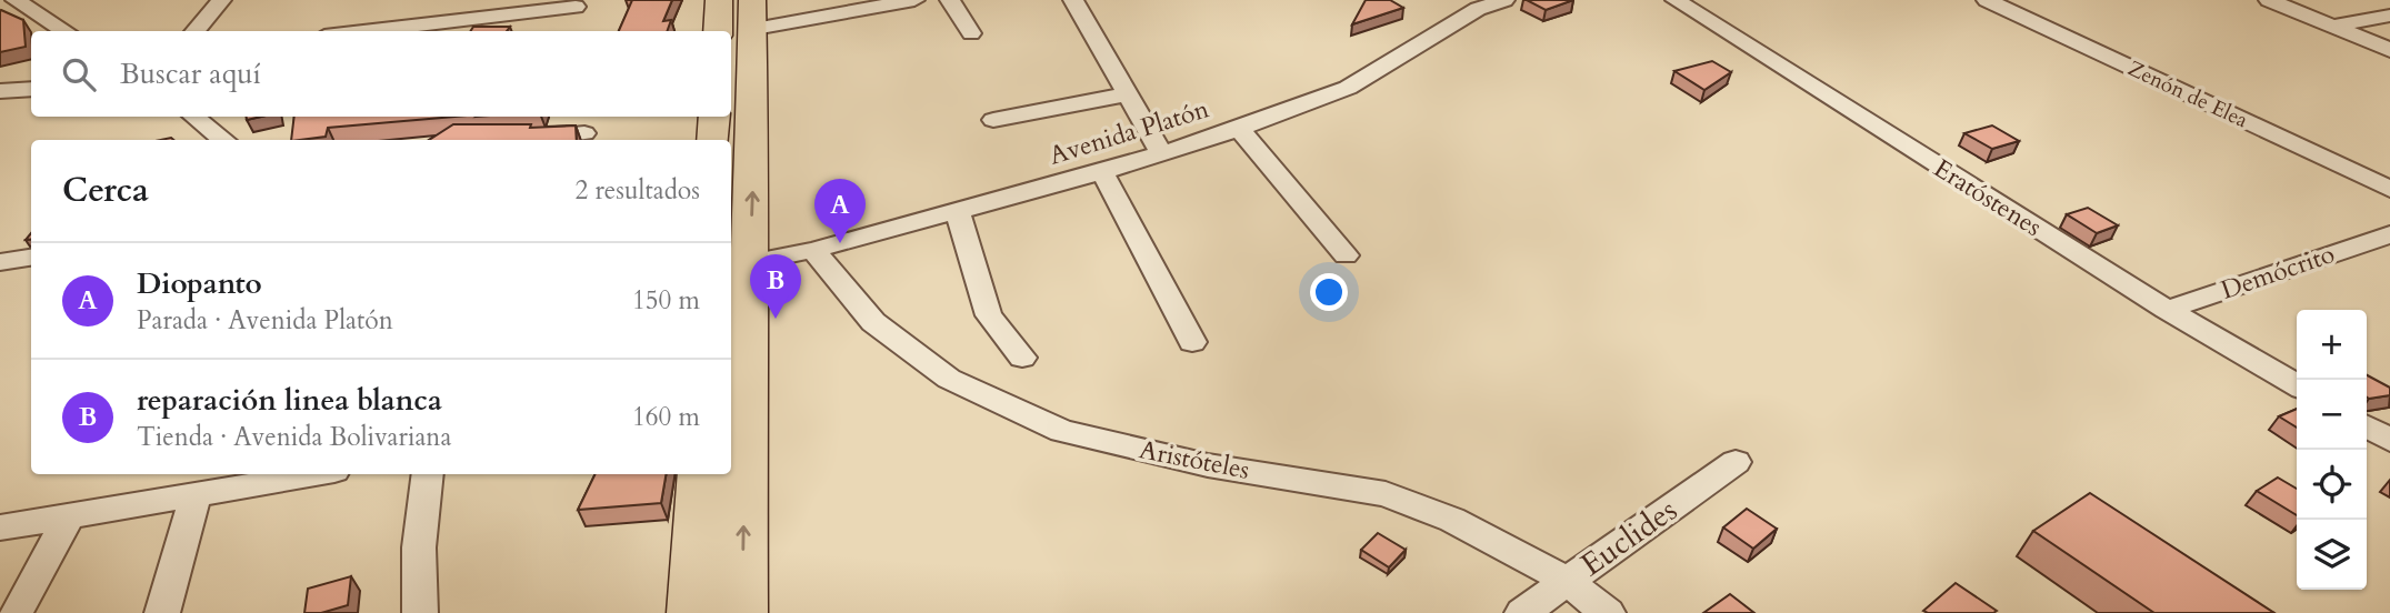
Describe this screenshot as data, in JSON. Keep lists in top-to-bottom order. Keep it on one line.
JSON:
{"streets":{"street":["Zenón de Elea","Avenida Platón","Eratóstenes","Demócrito","Aristóteles","Euclides"]},"crossings":[["Avenida Platón","Aristóteles"],["Eratóstenes","Demócrito"],["Aristóteles","Euclides"]],"page":{"search":"Buscar aquí","heading":["Cerca","2 resultados"],"pins":["A","B"],"list":[{"mark":"A","name":"Diopanto","note":"Parada · Avenida Platón","value":"150 m"},{"mark":"B","name":"reparación linea blanca","note":"Tienda · Avenida Bolivariana","value":"160 m"}],"map_buttons":["+","−"]}}
